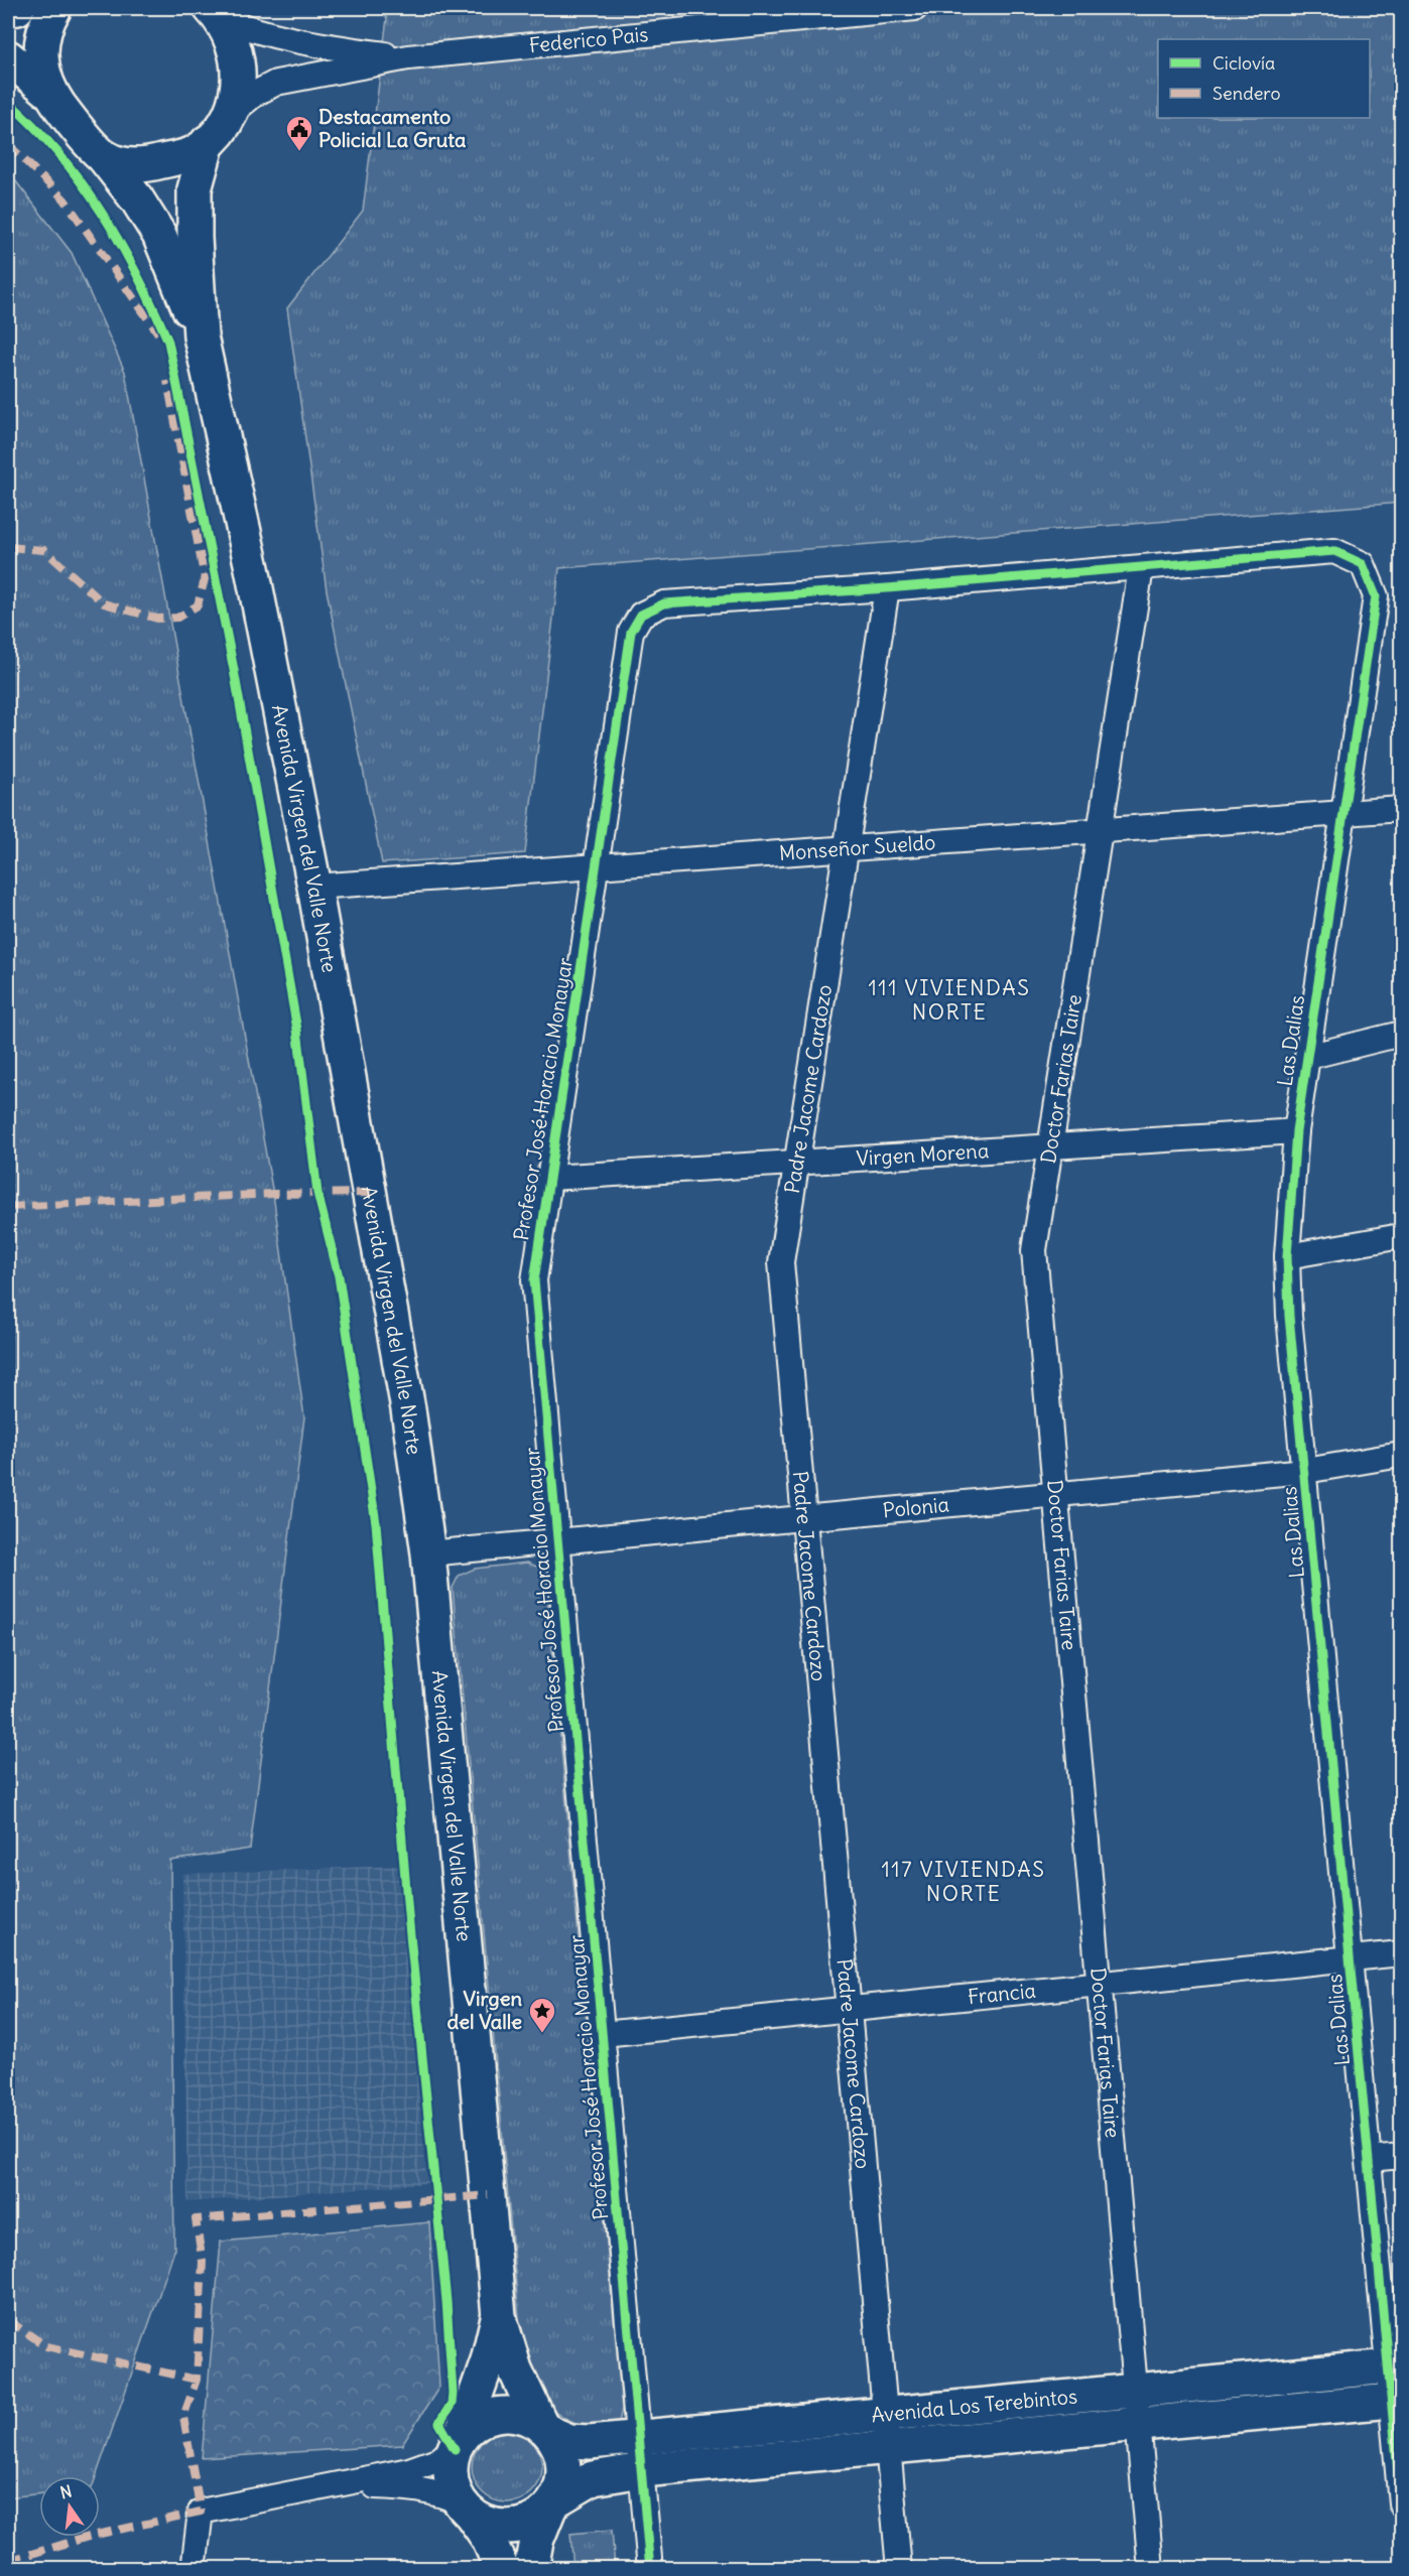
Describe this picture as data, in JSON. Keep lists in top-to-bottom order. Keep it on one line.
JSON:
{"streets":{"main road":["Avenida Virgen del Valle Norte","Avenida Los Terebintos"],"street":["Federico Pais","Monseñor Sueldo","Las Dalias","Doctor Farias Taire","Padre Jacome Cardozo","Profesor José Horacio Monayar","Virgen Morena","Polonia","Francia"]},"crossings":[["Avenida Virgen del Valle Norte","Monseñor Sueldo"],["Avenida Virgen del Valle Norte","Polonia"],["Avenida Virgen del Valle Norte","Avenida Los Terebintos"],["Monseñor Sueldo","Las Dalias"],["Monseñor Sueldo","Doctor Farias Taire"],["Monseñor Sueldo","Padre Jacome Cardozo"],["Monseñor Sueldo","Profesor José Horacio Monayar"],["Las Dalias","Doctor Farias Taire"],["Las Dalias","Virgen Morena"],["Las Dalias","Polonia"],["Las Dalias","Francia"],["Las Dalias","Avenida Los Terebintos"],["Doctor Farias Taire","Virgen Morena"],["Doctor Farias Taire","Polonia"],["Doctor Farias Taire","Francia"],["Doctor Farias Taire","Avenida Los Terebintos"],["Padre Jacome Cardozo","Profesor José Horacio Monayar"],["Padre Jacome Cardozo","Virgen Morena"],["Padre Jacome Cardozo","Polonia"],["Padre Jacome Cardozo","Francia"],["Padre Jacome Cardozo","Avenida Los Terebintos"],["Profesor José Horacio Monayar","Virgen Morena"],["Profesor José Horacio Monayar","Polonia"],["Profesor José Horacio Monayar","Francia"],["Profesor José Horacio Monayar","Avenida Los Terebintos"]],"districts":["111 VIVIENDAS NORTE","117 VIVIENDAS NORTE"],"places":{"public building":["Destacamento Policial La Gruta"],"place":["Virgen del Valle"]},"legend":["Ciclovía","Sendero"],"north":"top"}
